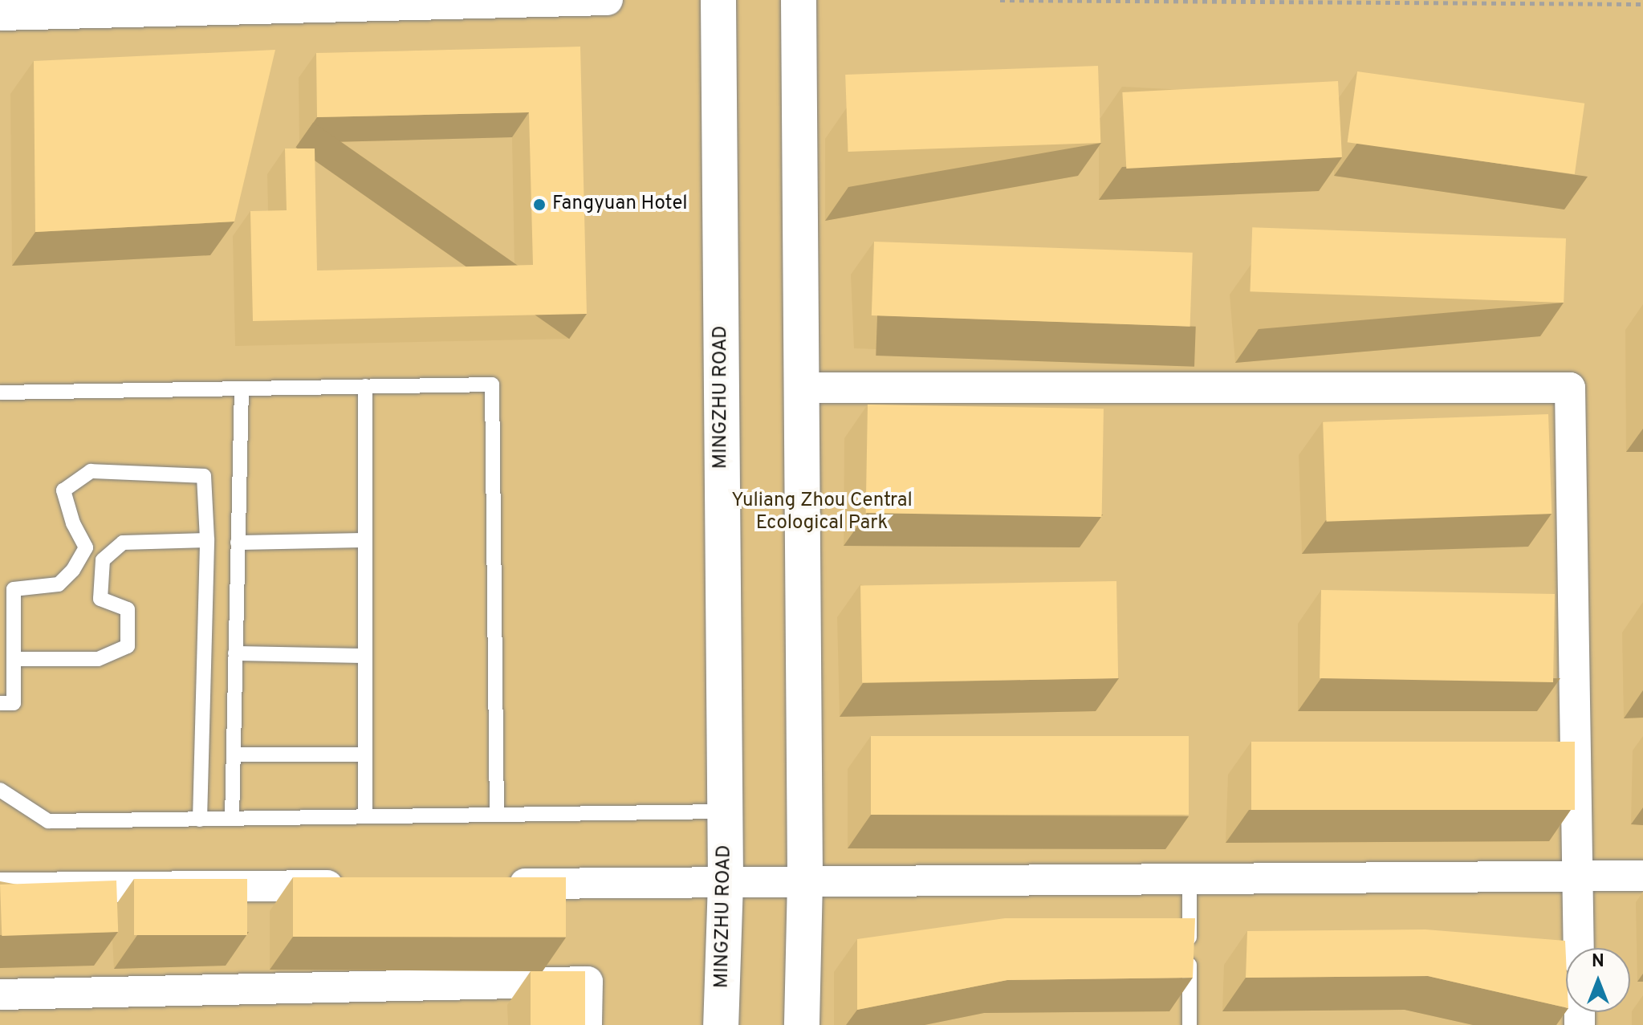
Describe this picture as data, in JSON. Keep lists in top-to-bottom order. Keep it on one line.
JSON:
{"streets":{"street":["MINGZHU ROAD"]},"parks":["Yuliang Zhou Central Ecological Park"],"places":["Fangyuan Hotel"],"north":"top"}
